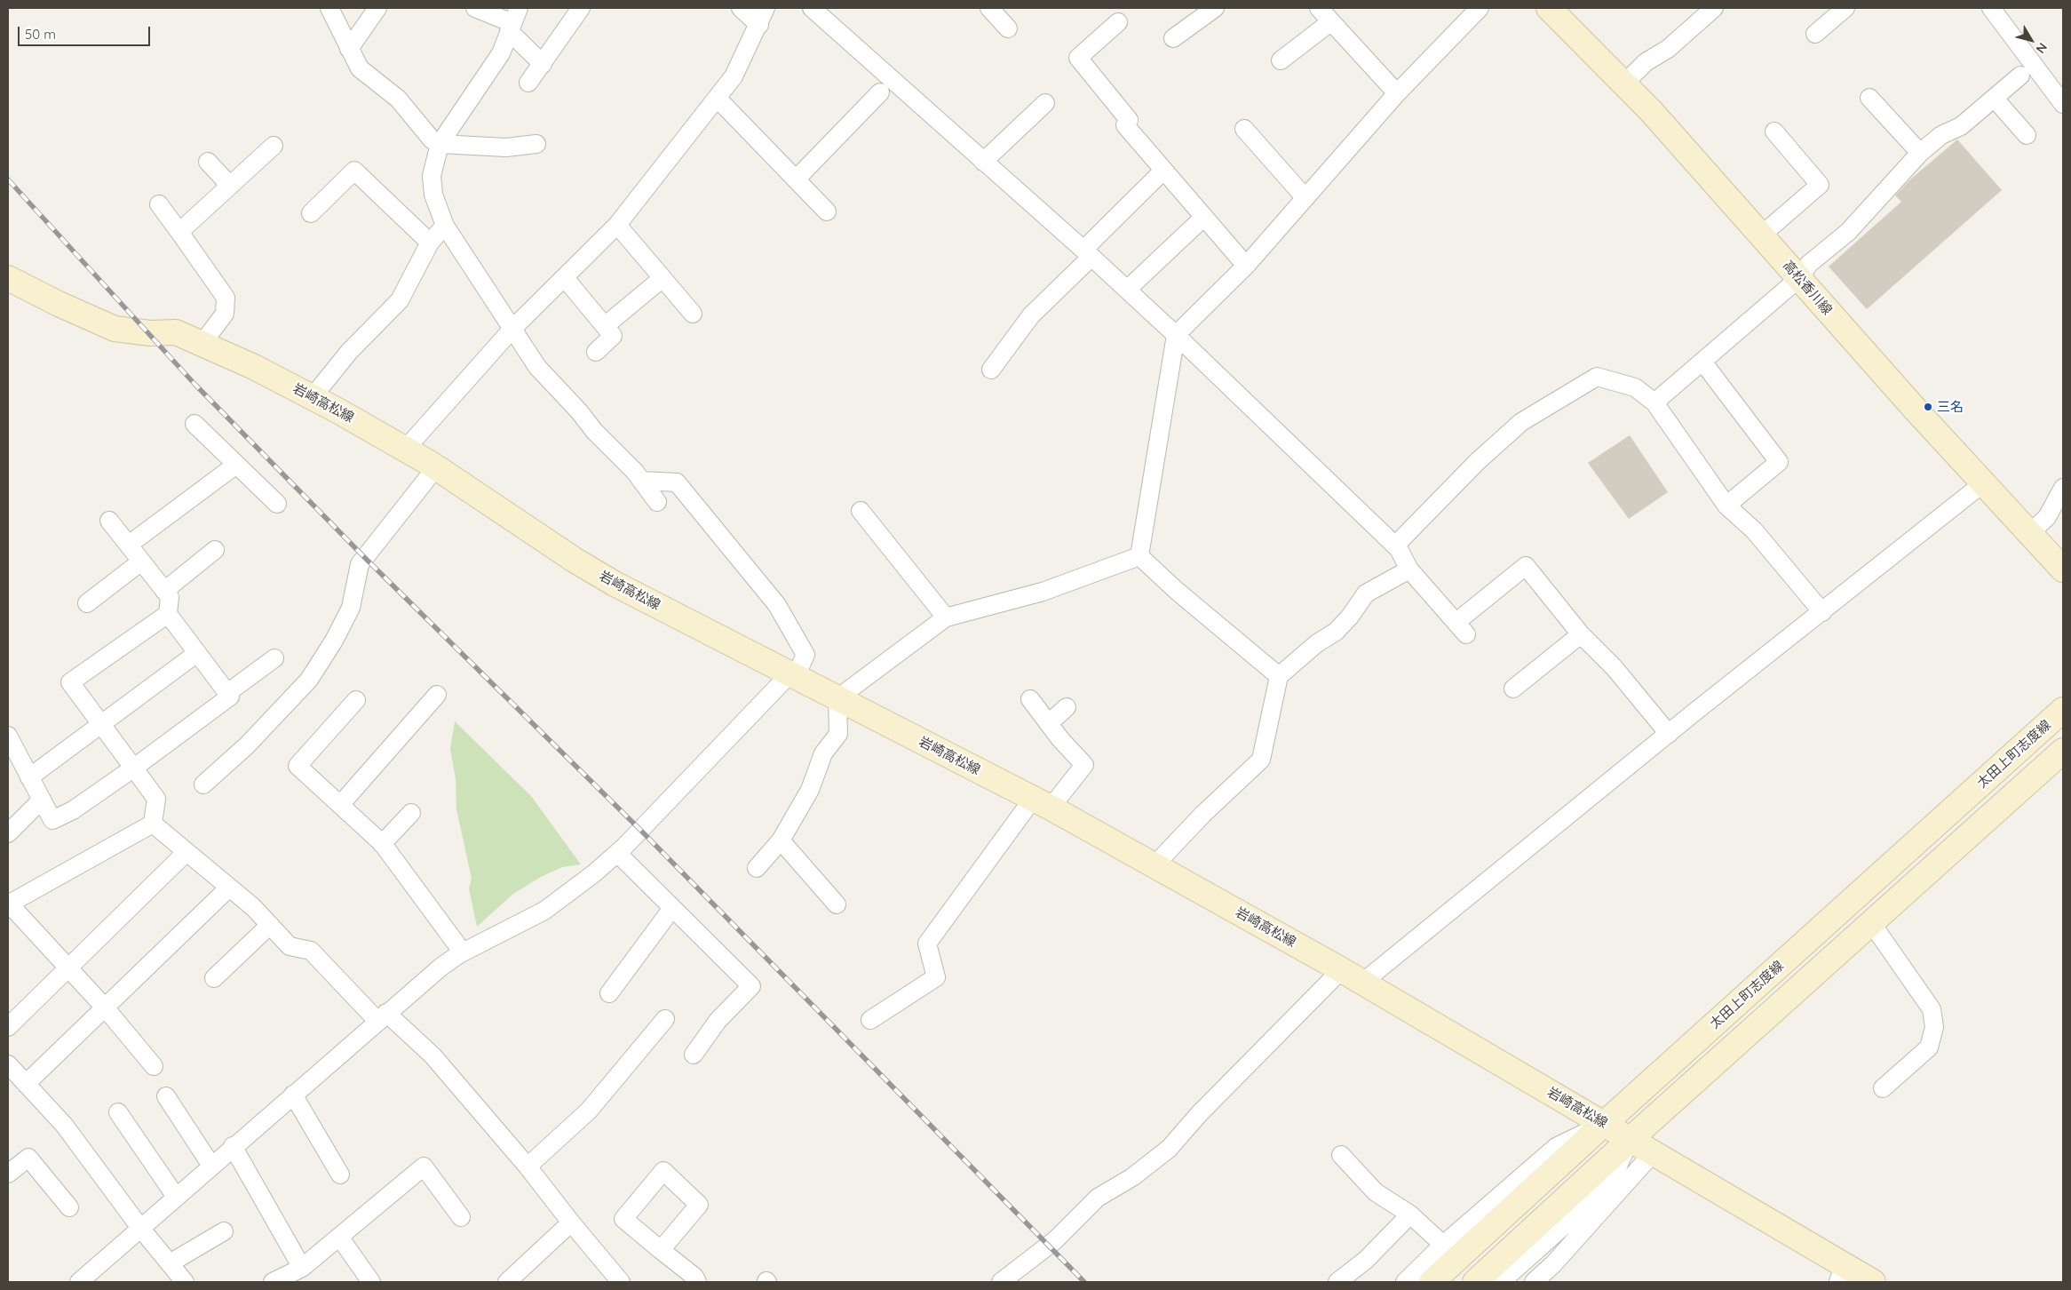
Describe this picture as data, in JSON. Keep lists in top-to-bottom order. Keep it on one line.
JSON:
{"streets":{"main road":["高松香川線","岩崎高松線","太田上町志度線"]},"crossings":[["岩崎高松線","太田上町志度線"]],"places":["三名"],"scale_bar":"50 m","north":"bottom right"}
